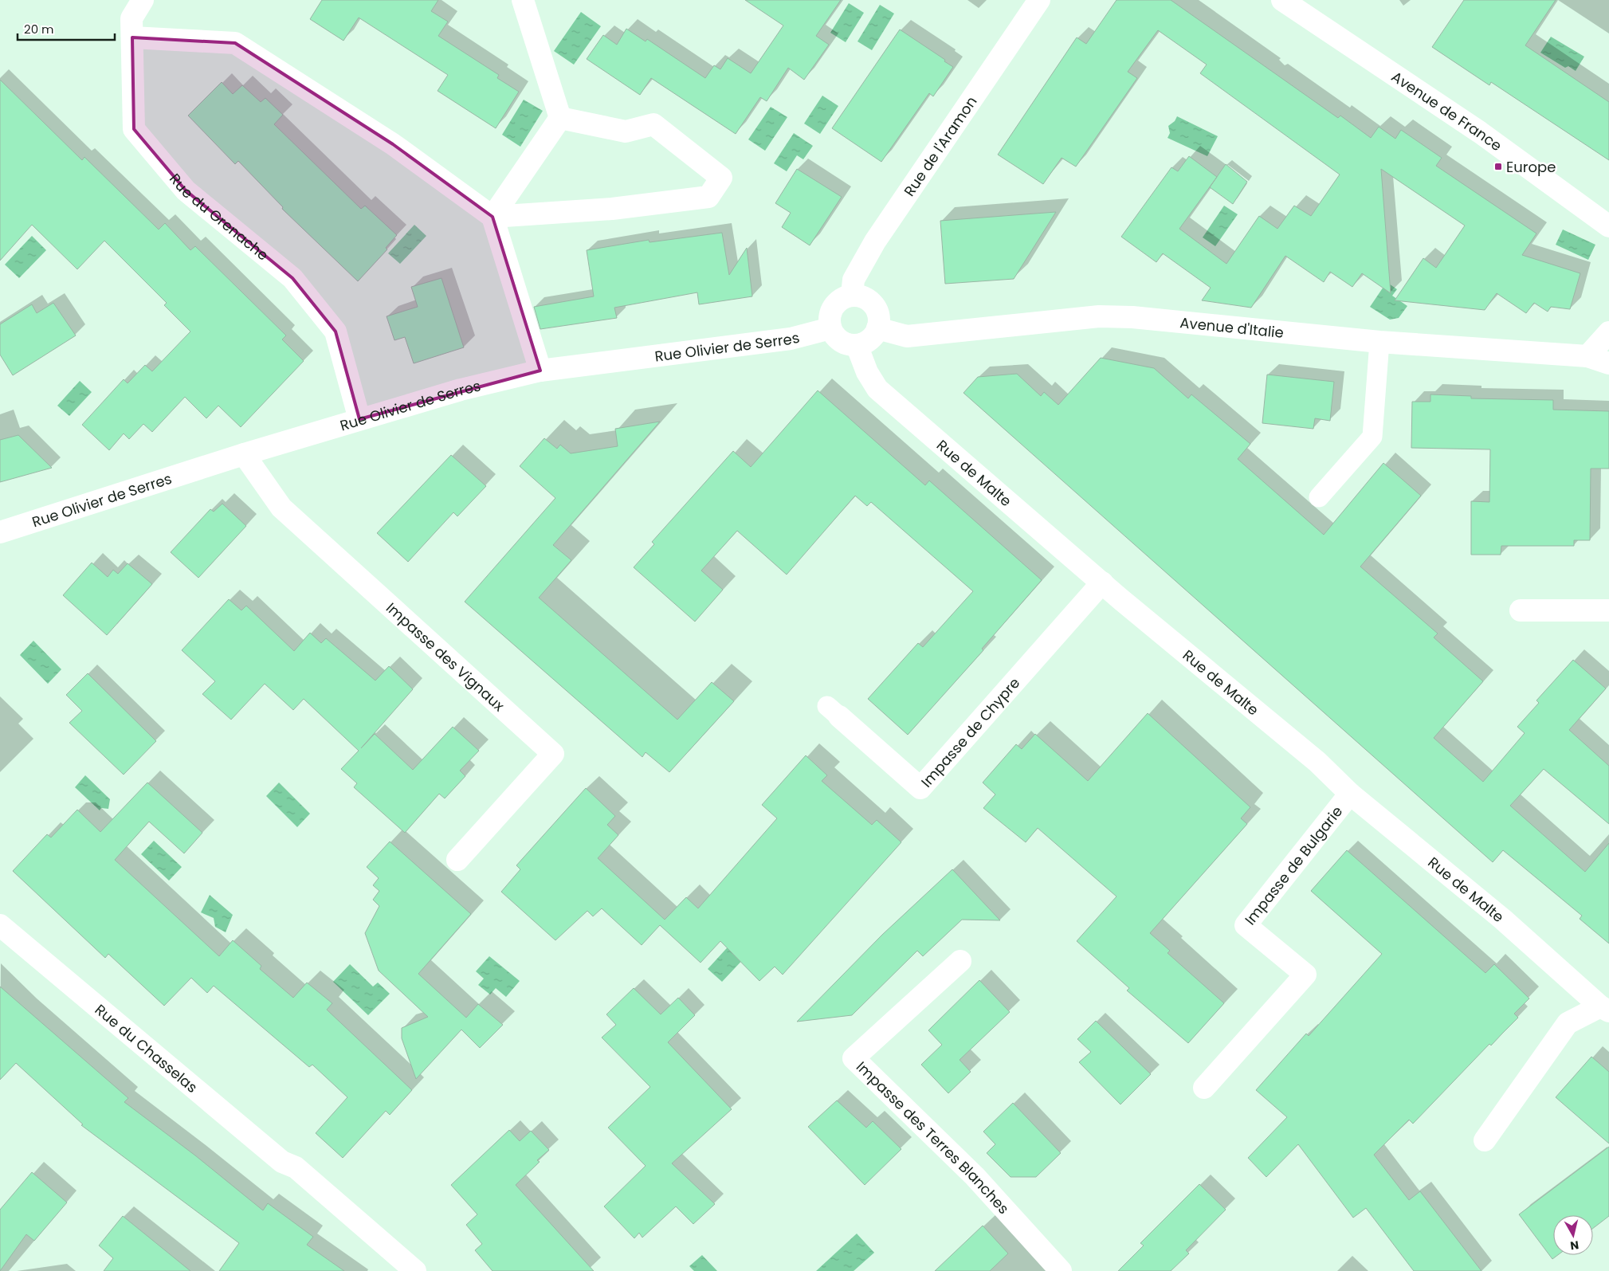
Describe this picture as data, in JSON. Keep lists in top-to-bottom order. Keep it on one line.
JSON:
{"streets":{"street":["Avenue de France","Rue de l'Aramon","Rue du Grenache","Avenue d'Italie","Rue Olivier de Serres","Rue de Malte","Impasse des Vignaux","Impasse de Chypre","Impasse de Bulgarie","Rue du Chasselas","Impasse des Terres Blanches"]},"crossings":[["Rue de l'Aramon","Avenue d'Italie"],["Rue de l'Aramon","Rue Olivier de Serres"],["Rue de l'Aramon","Rue de Malte"],["Rue du Grenache","Rue Olivier de Serres"],["Avenue d'Italie","Rue Olivier de Serres"],["Avenue d'Italie","Rue de Malte"],["Rue Olivier de Serres","Rue de Malte"],["Rue Olivier de Serres","Impasse des Vignaux"],["Rue de Malte","Impasse de Chypre"],["Rue de Malte","Impasse de Bulgarie"]],"places":{"transit":["Europe"]},"scale_bar":"20 m","north":"bottom"}
